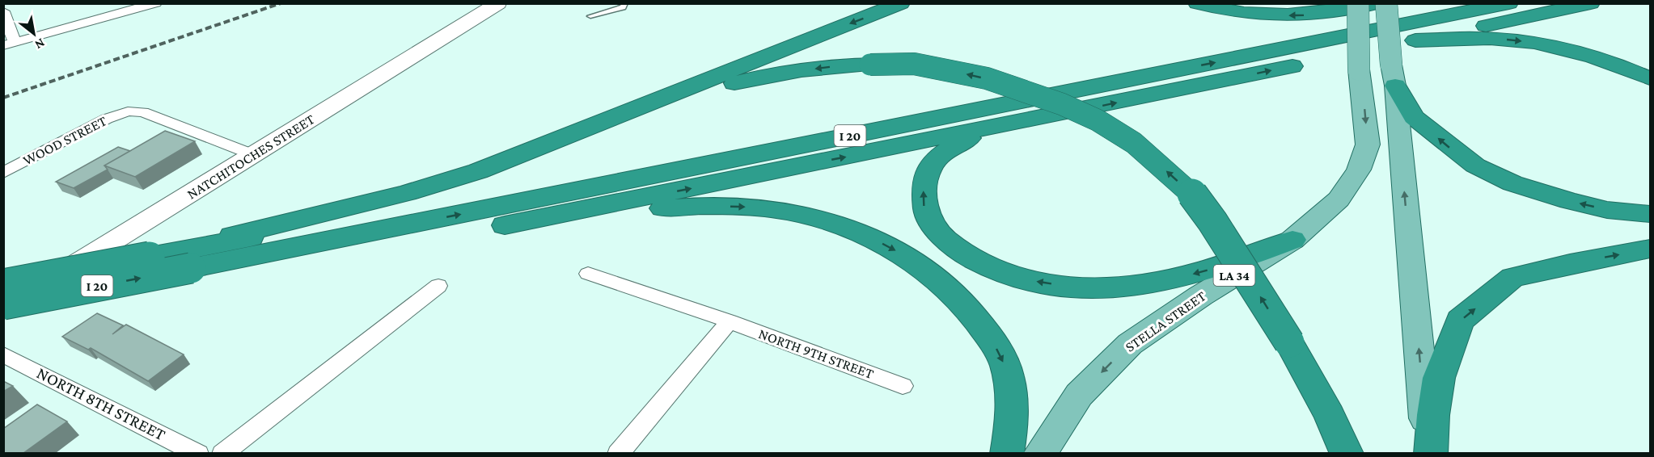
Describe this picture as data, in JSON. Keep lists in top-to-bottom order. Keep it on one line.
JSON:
{"streets":{"highway":["I 20"],"main road":["LA 34","STELLA STREET"],"street":["WOOD STREET","NATCHITOCHES STREET","NORTH 9TH STREET","NORTH 8TH STREET"]},"crossings":[["WOOD STREET","NATCHITOCHES STREET"]],"one_way":["STELLA STREET"],"north":"bottom right"}
